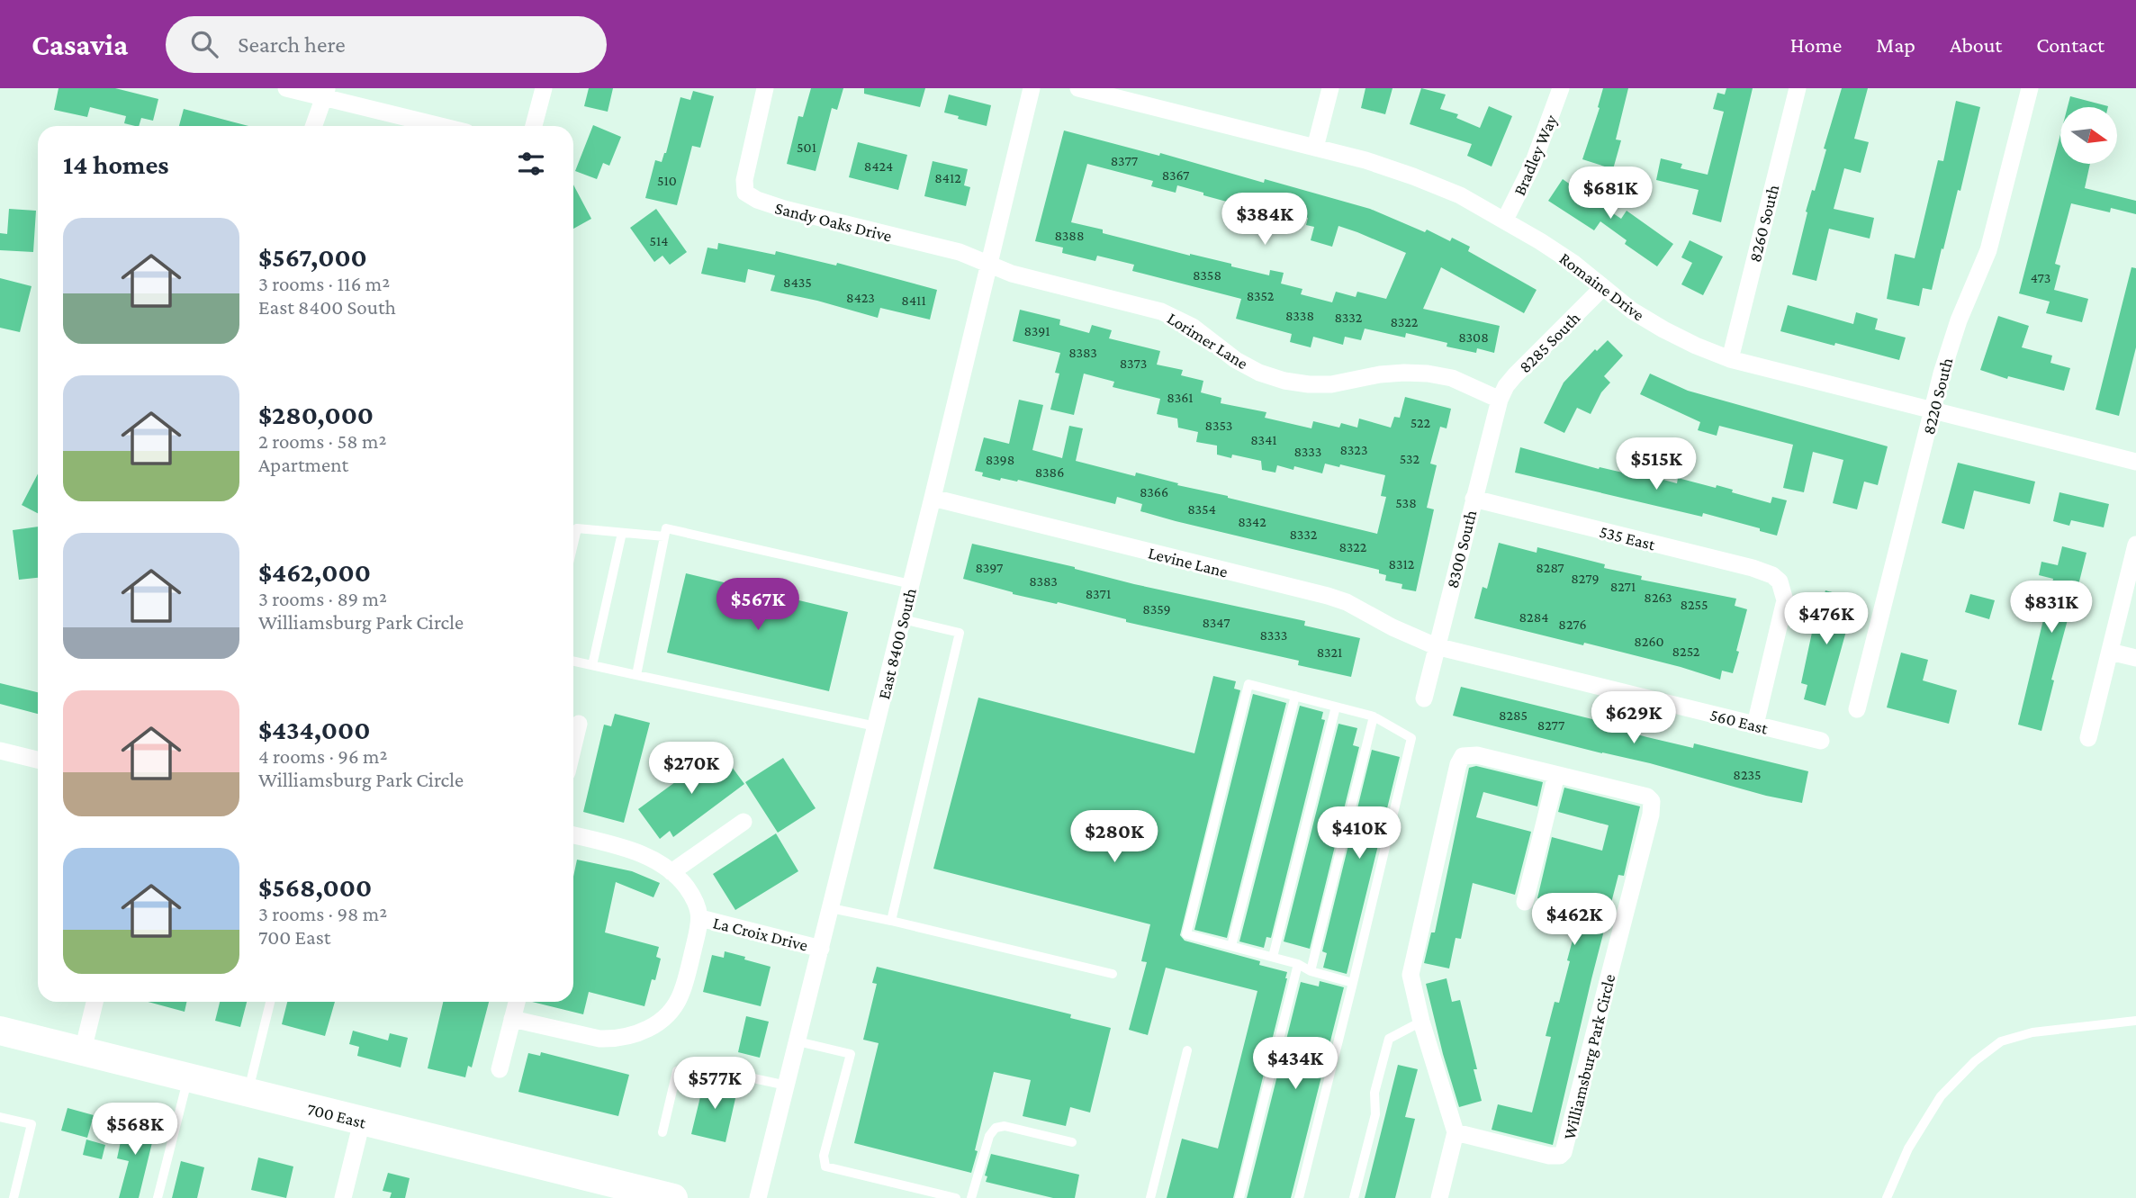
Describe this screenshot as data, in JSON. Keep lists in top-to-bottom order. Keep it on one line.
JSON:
{"streets":{"main road":["700 East"],"street":["Bradley Way","Sandy Oaks Drive","8260 South","Romaine Drive","Lorimer Lane","8285 South","8220 South","535 East","8300 South","Levine Lane","East 8400 South","560 East","La Croix Drive","Williamsburg Park Circle"]},"crossings":[["Bradley Way","Romaine Drive"],["Sandy Oaks Drive","Lorimer Lane"],["Sandy Oaks Drive","East 8400 South"],["8260 South","Romaine Drive"],["Romaine Drive","8285 South"],["Romaine Drive","8220 South"],["Lorimer Lane","8285 South"],["Lorimer Lane","8300 South"],["Lorimer Lane","East 8400 South"],["8285 South","8300 South"],["535 East","8300 South"],["535 East","560 East"],["8300 South","Levine Lane"],["8300 South","560 East"],["Levine Lane","East 8400 South"],["Levine Lane","560 East"],["East 8400 South","La Croix Drive"]],"house_numbers":["501","8377","8424","8367","8412","510","8388","514","8358","473","8435","8352","8423","8411","8338","8332","8322","8391","8308","8383","8373","8361","522","8353","8341","8323","8333","532","8398","8386","8366","538","8354","8342","8332","8322","8312","8397","8287","8279","8383","8271","8371","8263","8255","8359","8284","8347","8276","8333","8260","8252","8321","8285","8277","8235"],"north":"right","page":{"header":"Casavia","search":"Search here","nav":["Home","Map","About","Contact"],"heading":"14 homes","price":["$681K","$384K","$515K","$567K","$831K","$476K","$629K","$270K","$410K","$280K","$462K","$434K","$577K","$568K"],"list":[{"name":"$567,000","note":"3 rooms · 116 m² · East 8400 South"},{"name":"$280,000","note":"2 rooms · 58 m² · Apartment"},{"name":"$462,000","note":"3 rooms · 89 m² · Williamsburg Park Circle"},{"name":"$434,000","note":"4 rooms · 96 m² · Williamsburg Park Circle"},{"name":"$568,000","note":"3 rooms · 98 m² · 700 East"}]}}
